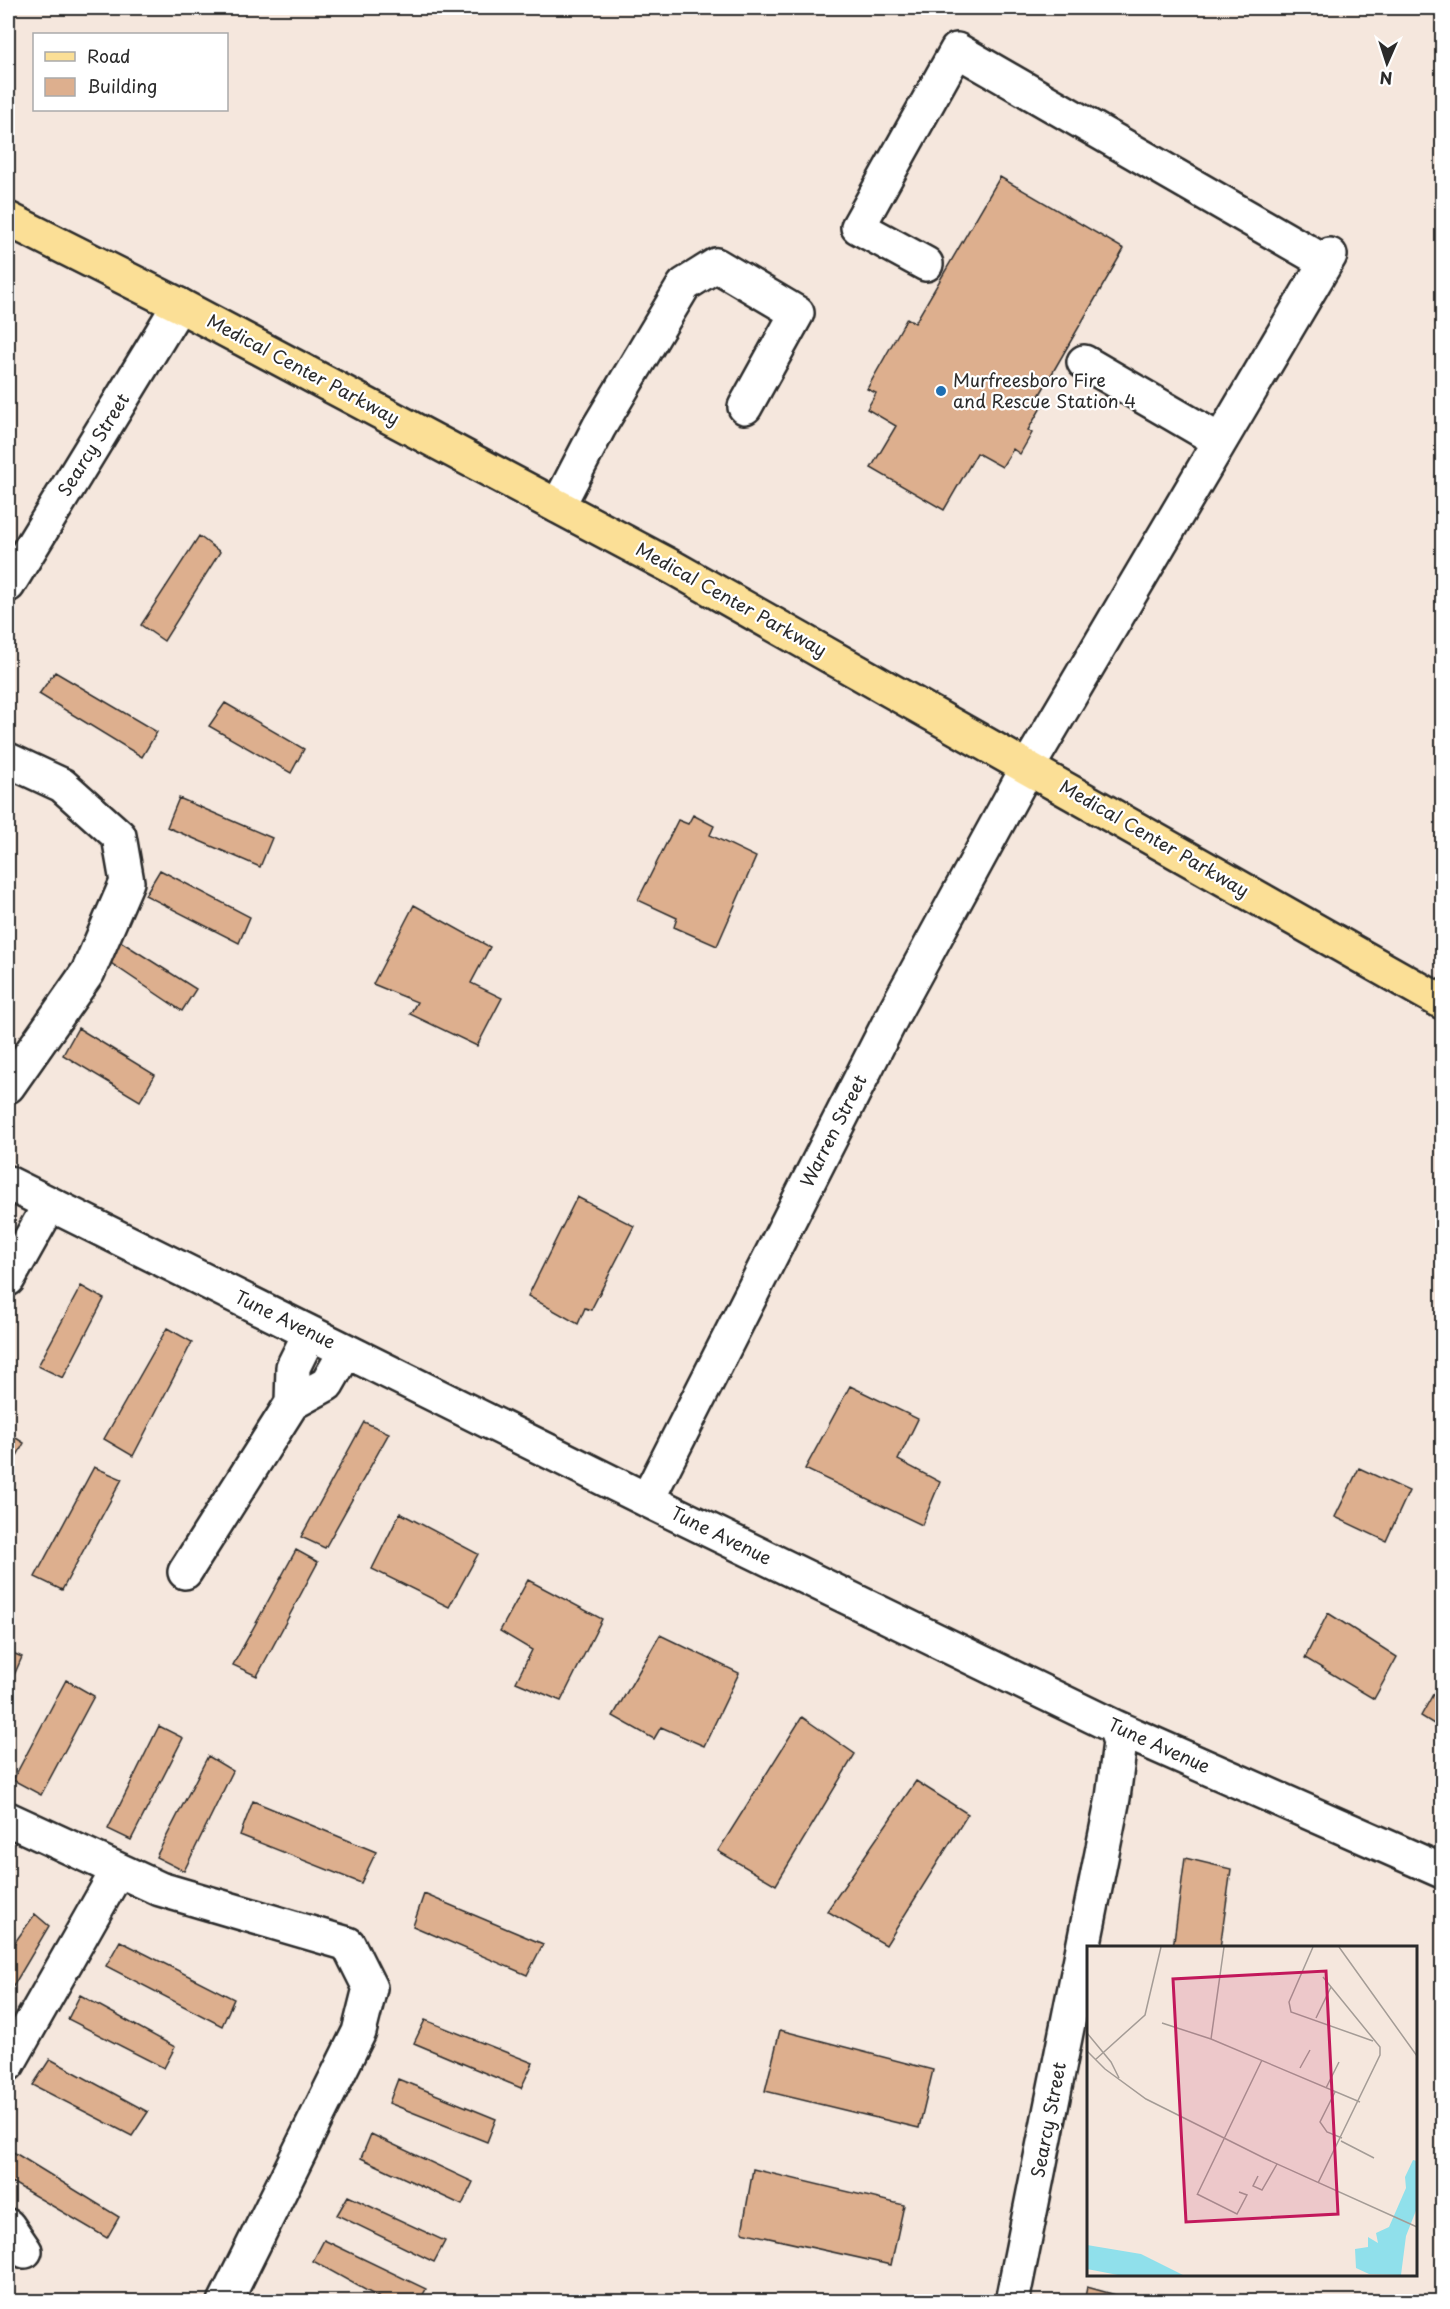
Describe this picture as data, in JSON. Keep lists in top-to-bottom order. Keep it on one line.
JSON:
{"streets":{"main road":["Medical Center Parkway"],"street":["Searcy Street","Warren Street","Tune Avenue"]},"crossings":[["Medical Center Parkway","Searcy Street"],["Medical Center Parkway","Warren Street"],["Searcy Street","Tune Avenue"],["Warren Street","Tune Avenue"]],"places":["Murfreesboro Fire and Rescue Station 4"],"legend":["Road","Building"],"north":"bottom"}
